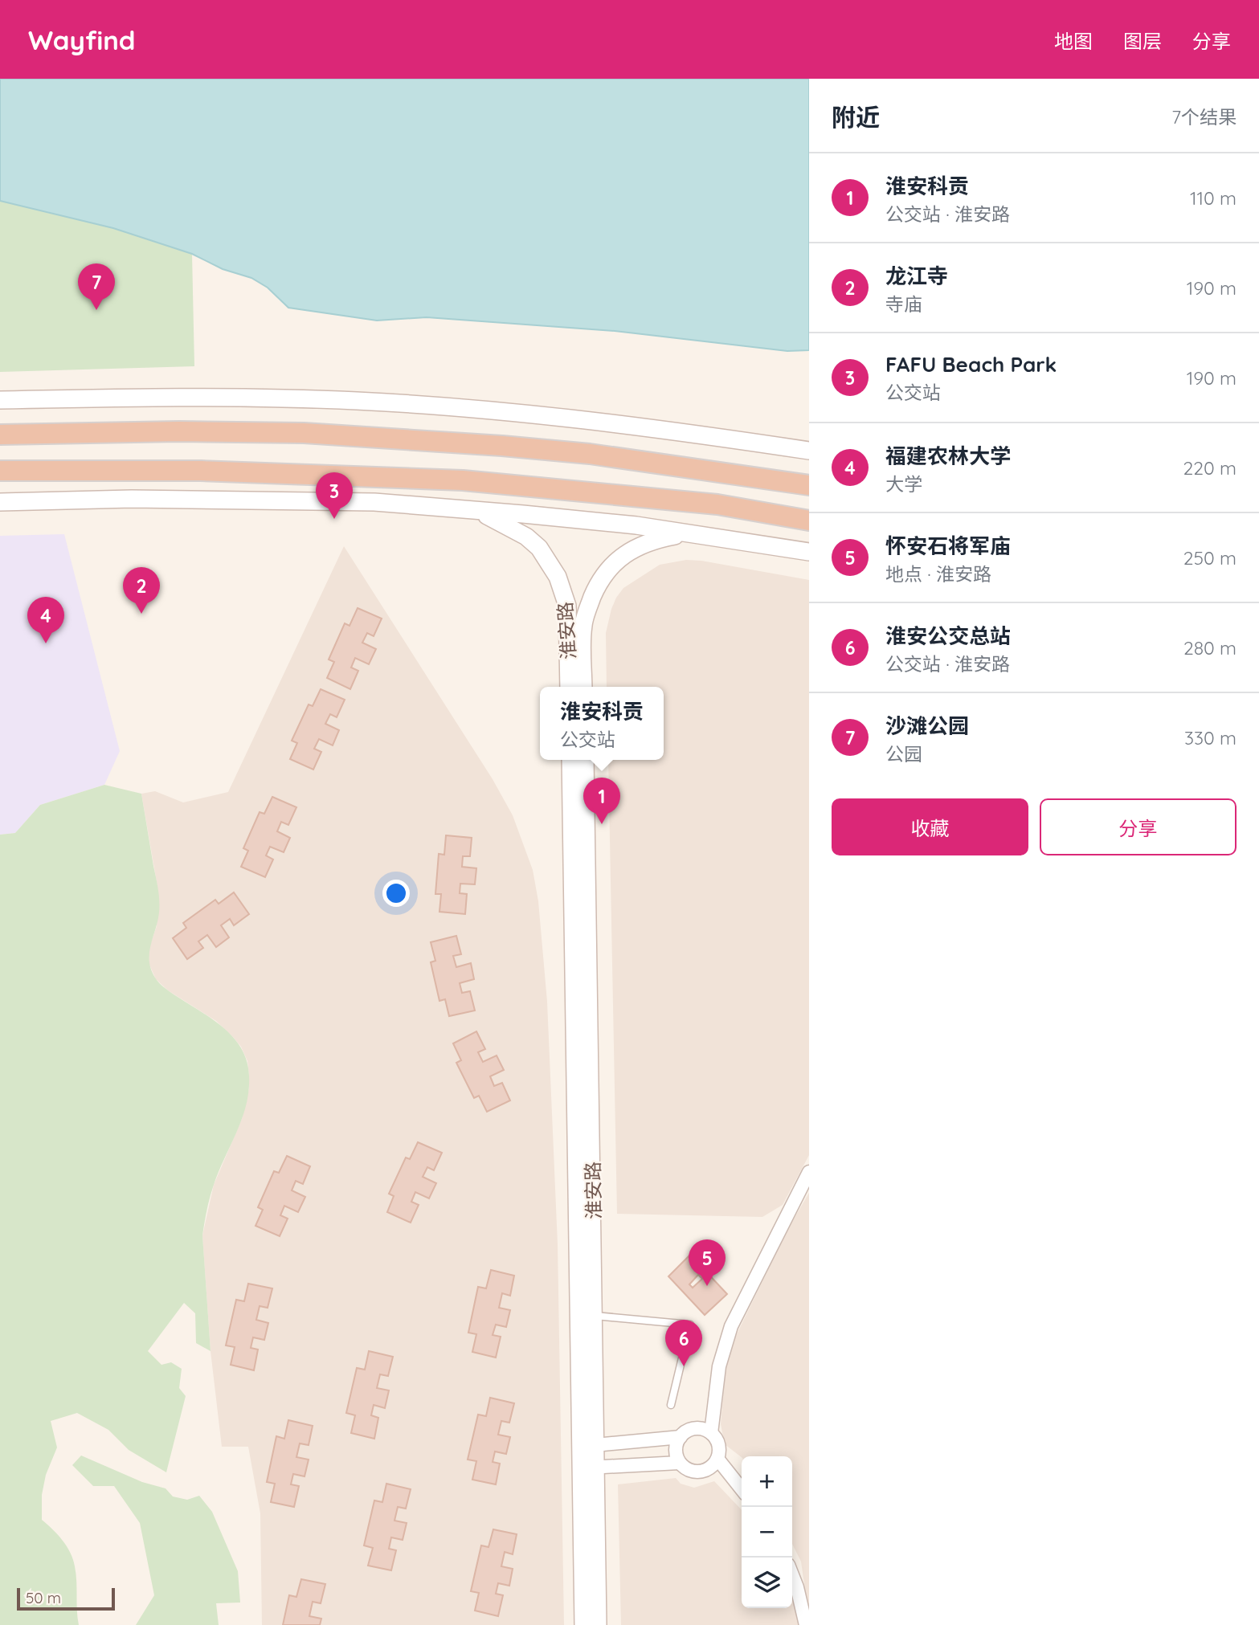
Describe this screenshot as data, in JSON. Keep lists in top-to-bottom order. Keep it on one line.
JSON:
{"streets":{"main road":["淮安路"]},"scale_bar":"50 m","page":{"header":"Wayfind","nav":["地图","图层","分享"],"heading":["附近","7个结果"],"list":[{"mark":"1","name":"淮安科贡","note":"公交站 · 淮安路","value":"110 m"},{"mark":"2","name":"龙江寺","note":"寺庙","value":"190 m"},{"mark":"3","name":"FAFU Beach Park","note":"公交站","value":"190 m"},{"mark":"4","name":"福建农林大学","note":"大学","value":"220 m"},{"mark":"5","name":"怀安石将军庙","note":"地点 · 淮安路","value":"250 m"},{"mark":"6","name":"淮安公交总站","note":"公交站 · 淮安路","value":"280 m"},{"mark":"7","name":"沙滩公园","note":"公园","value":"330 m"}],"pins":["7","3","2","4","1","5","6"],"popup":["淮安科贡","公交站"],"buttons":["收藏","分享"],"map_buttons":["+","−"],"scale":"50 m"}}
